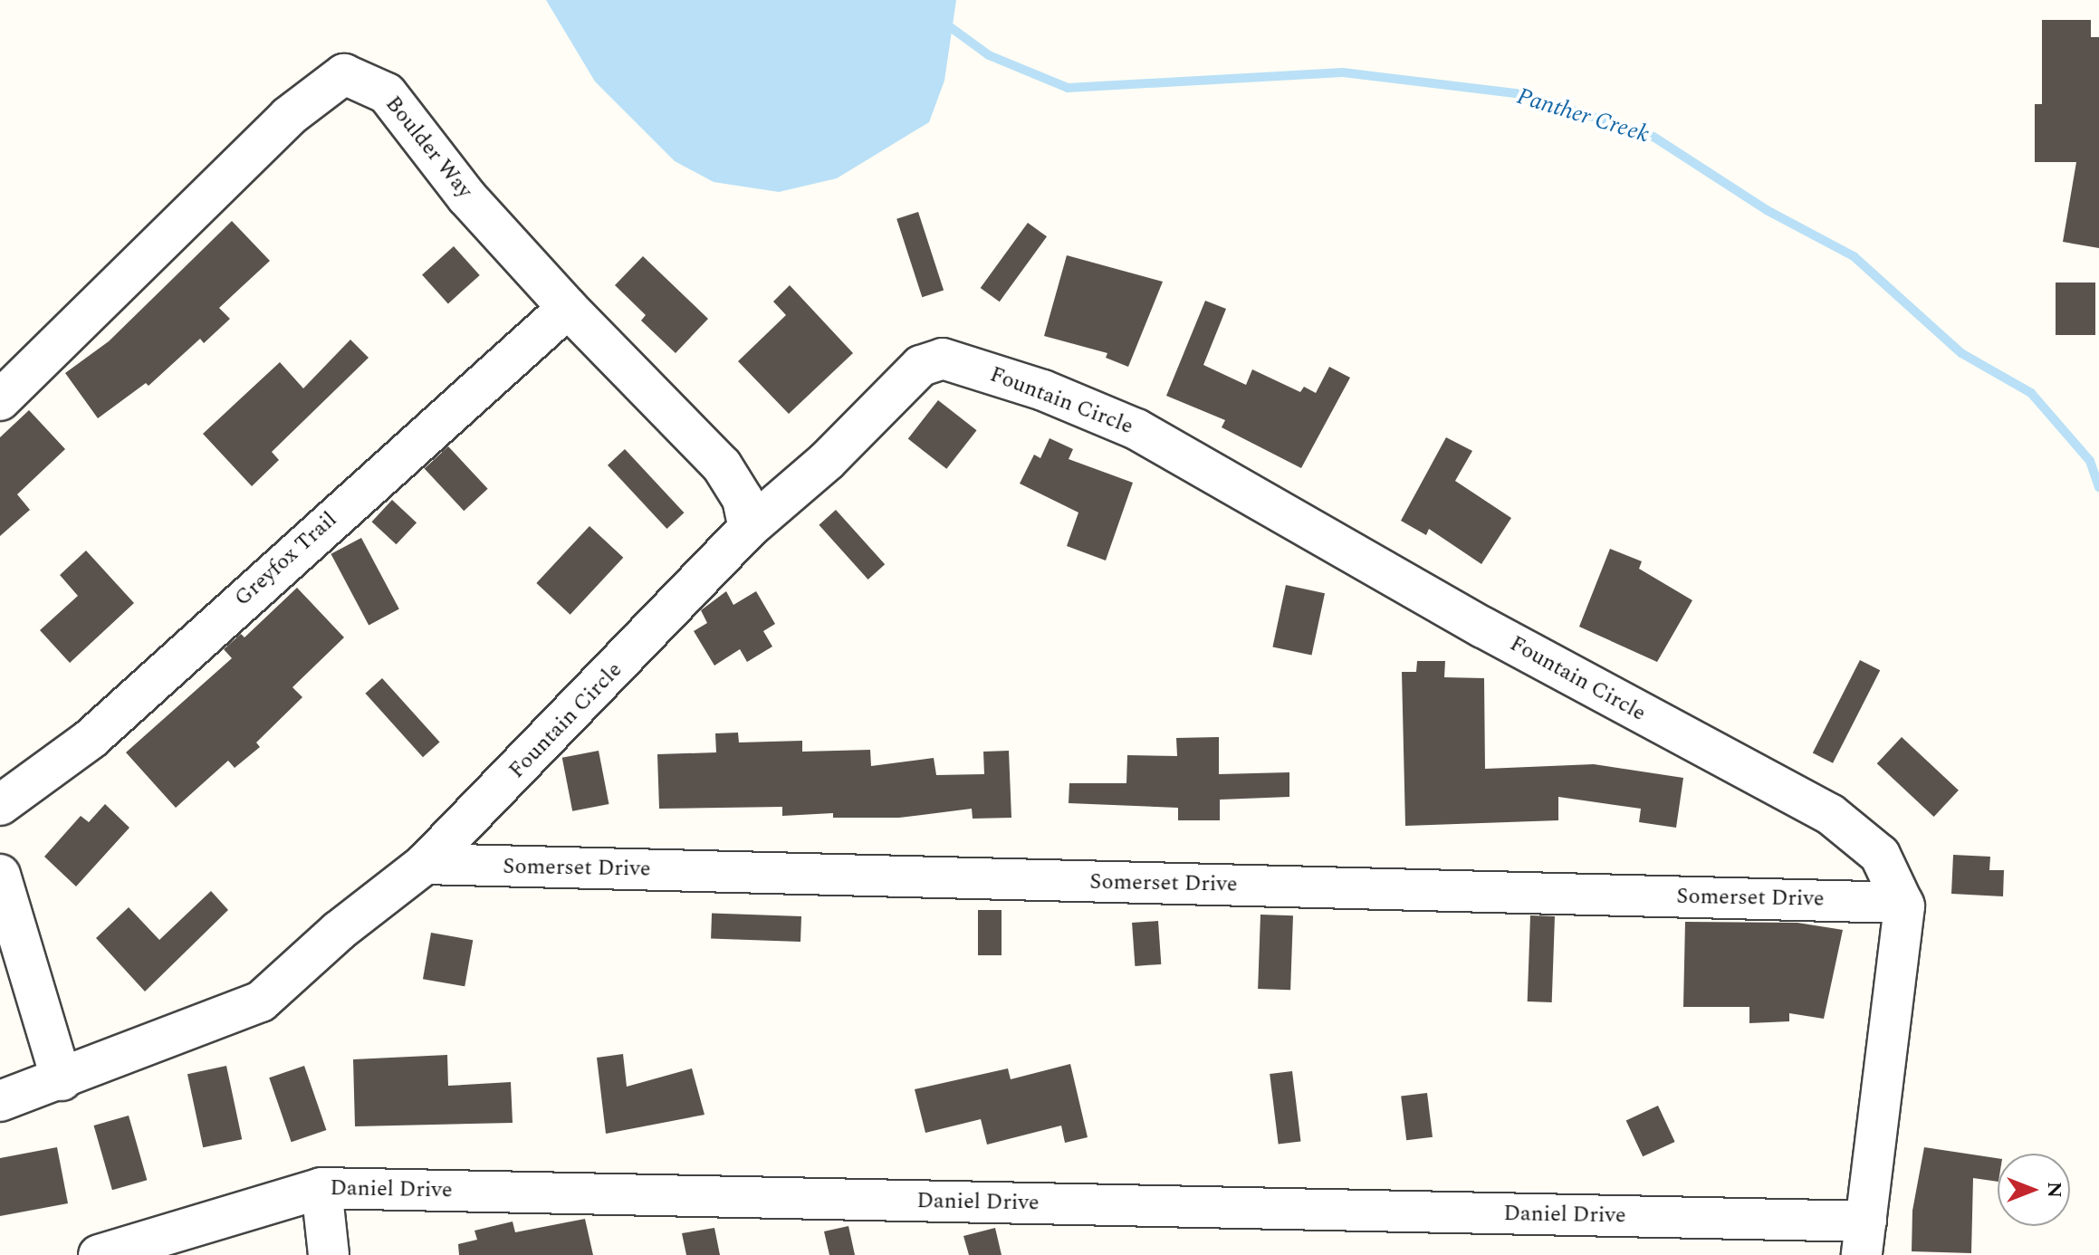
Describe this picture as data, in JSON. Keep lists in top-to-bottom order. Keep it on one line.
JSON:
{"streets":{"street":["Boulder Way","Fountain Circle","Greyfox Trail","Somerset Drive","Daniel Drive"]},"crossings":[["Boulder Way","Fountain Circle"],["Boulder Way","Greyfox Trail"],["Fountain Circle","Somerset Drive"]],"water":["Panther Creek"],"north":"right"}
